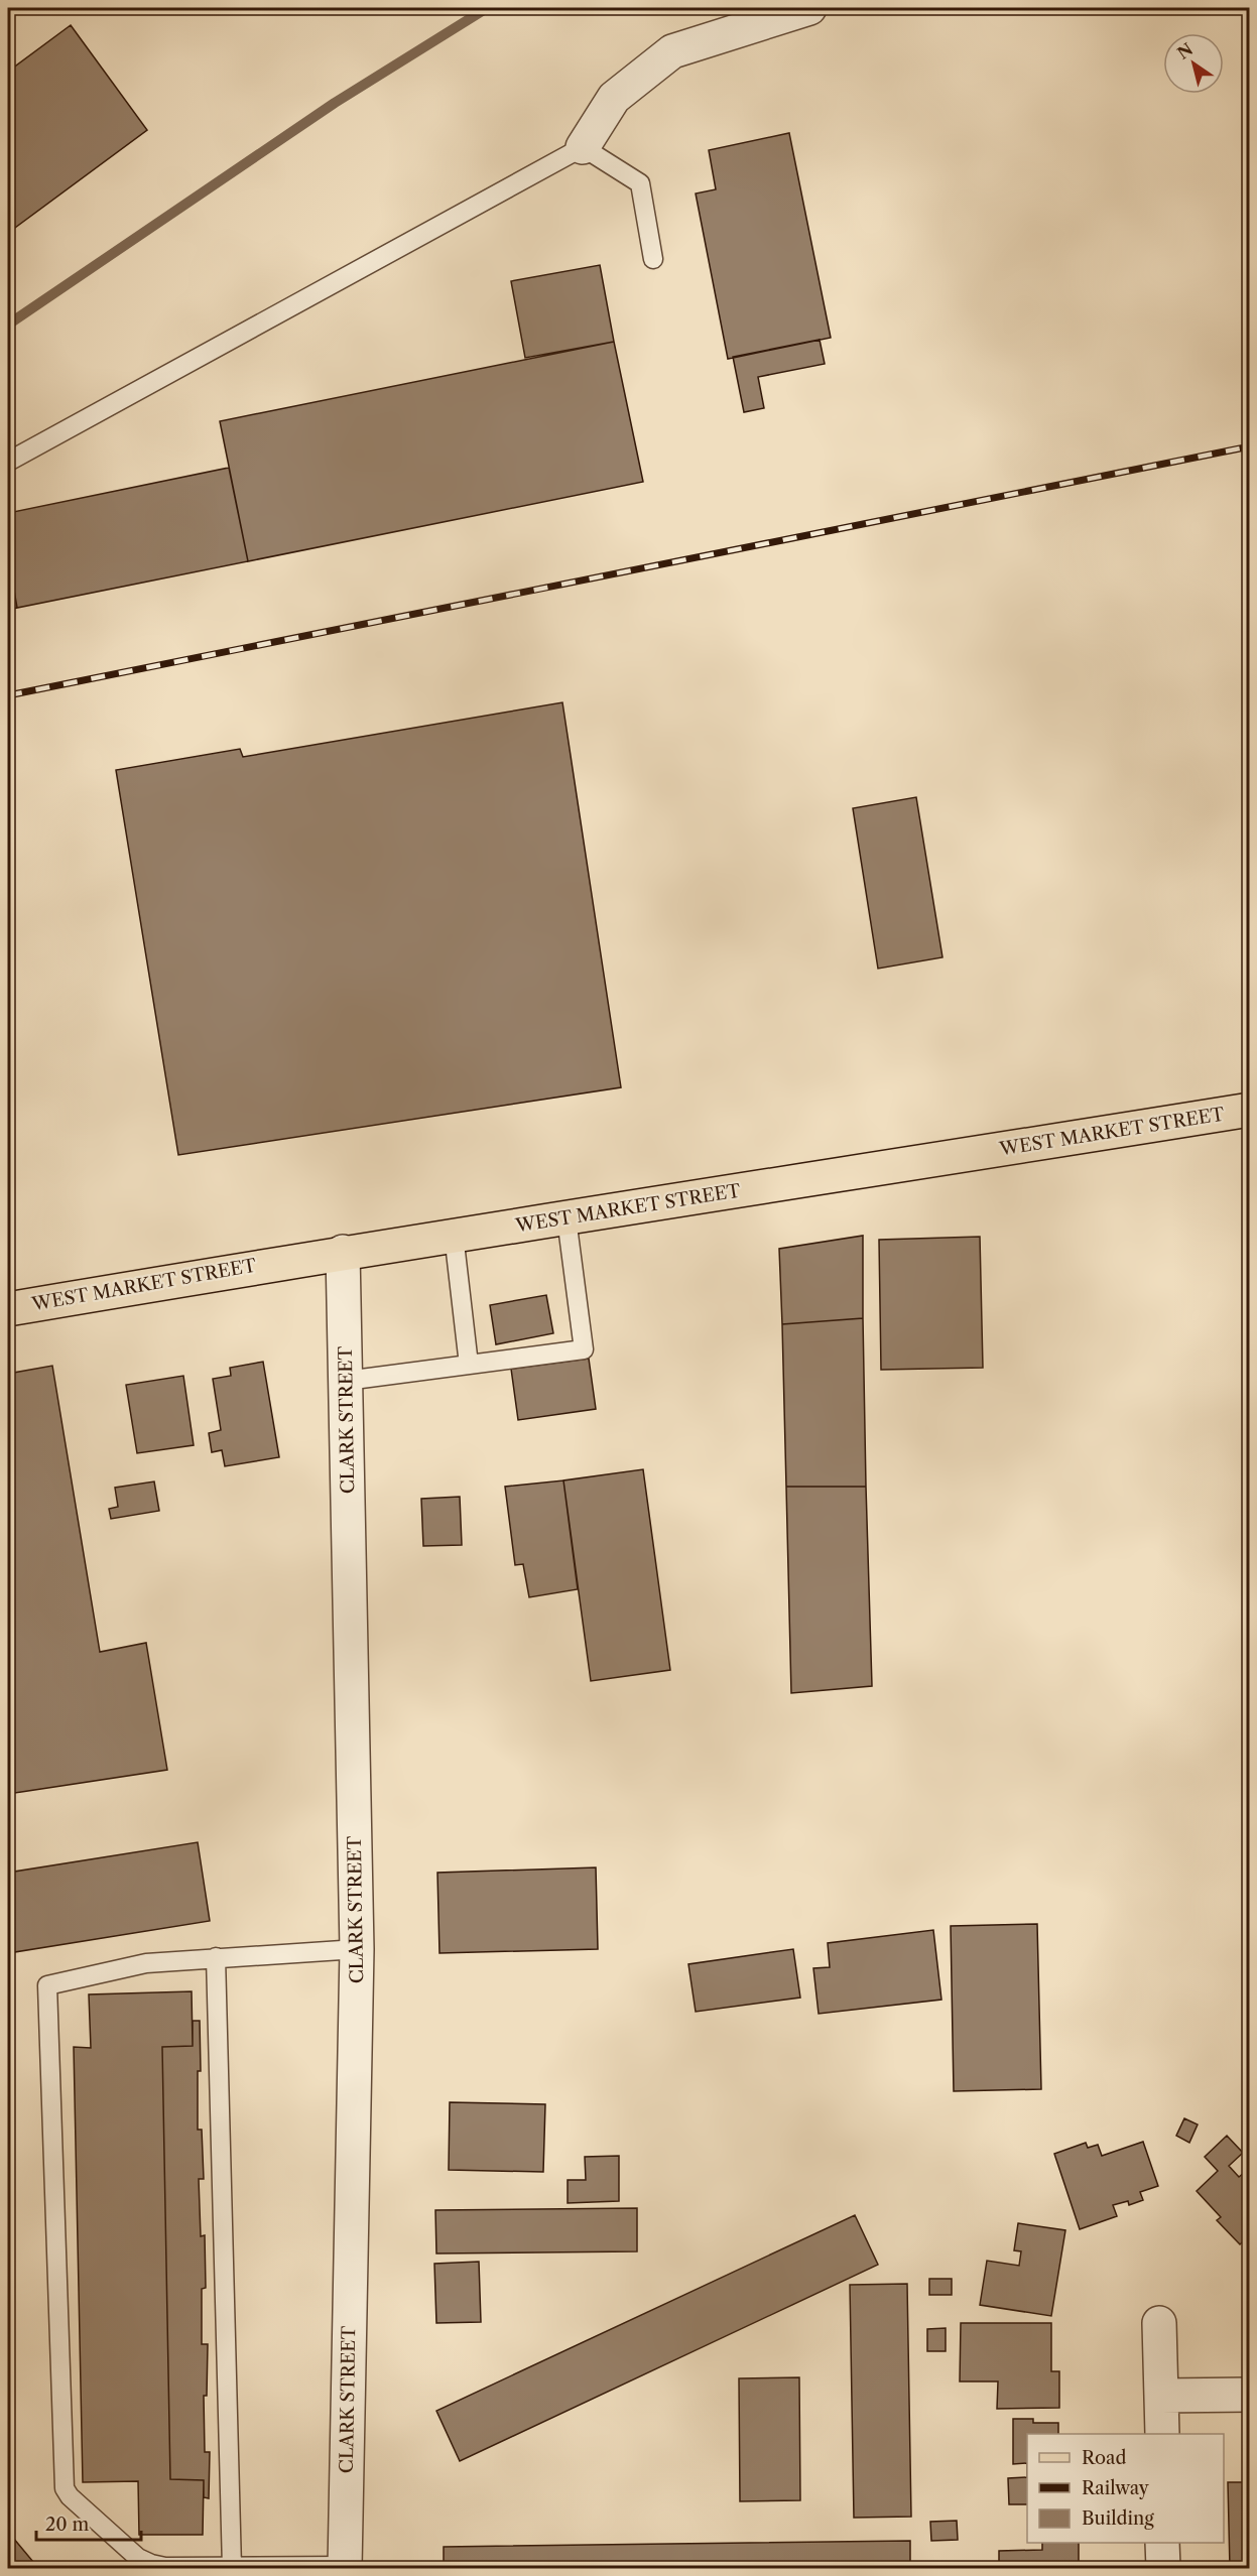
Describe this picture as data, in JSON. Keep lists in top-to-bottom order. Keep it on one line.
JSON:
{"streets":{"main road":["WEST MARKET STREET"],"street":["CLARK STREET"]},"crossings":[["WEST MARKET STREET","CLARK STREET"]],"legend":["Road","Railway","Building"],"scale_bar":"20 m","north":"top left"}
